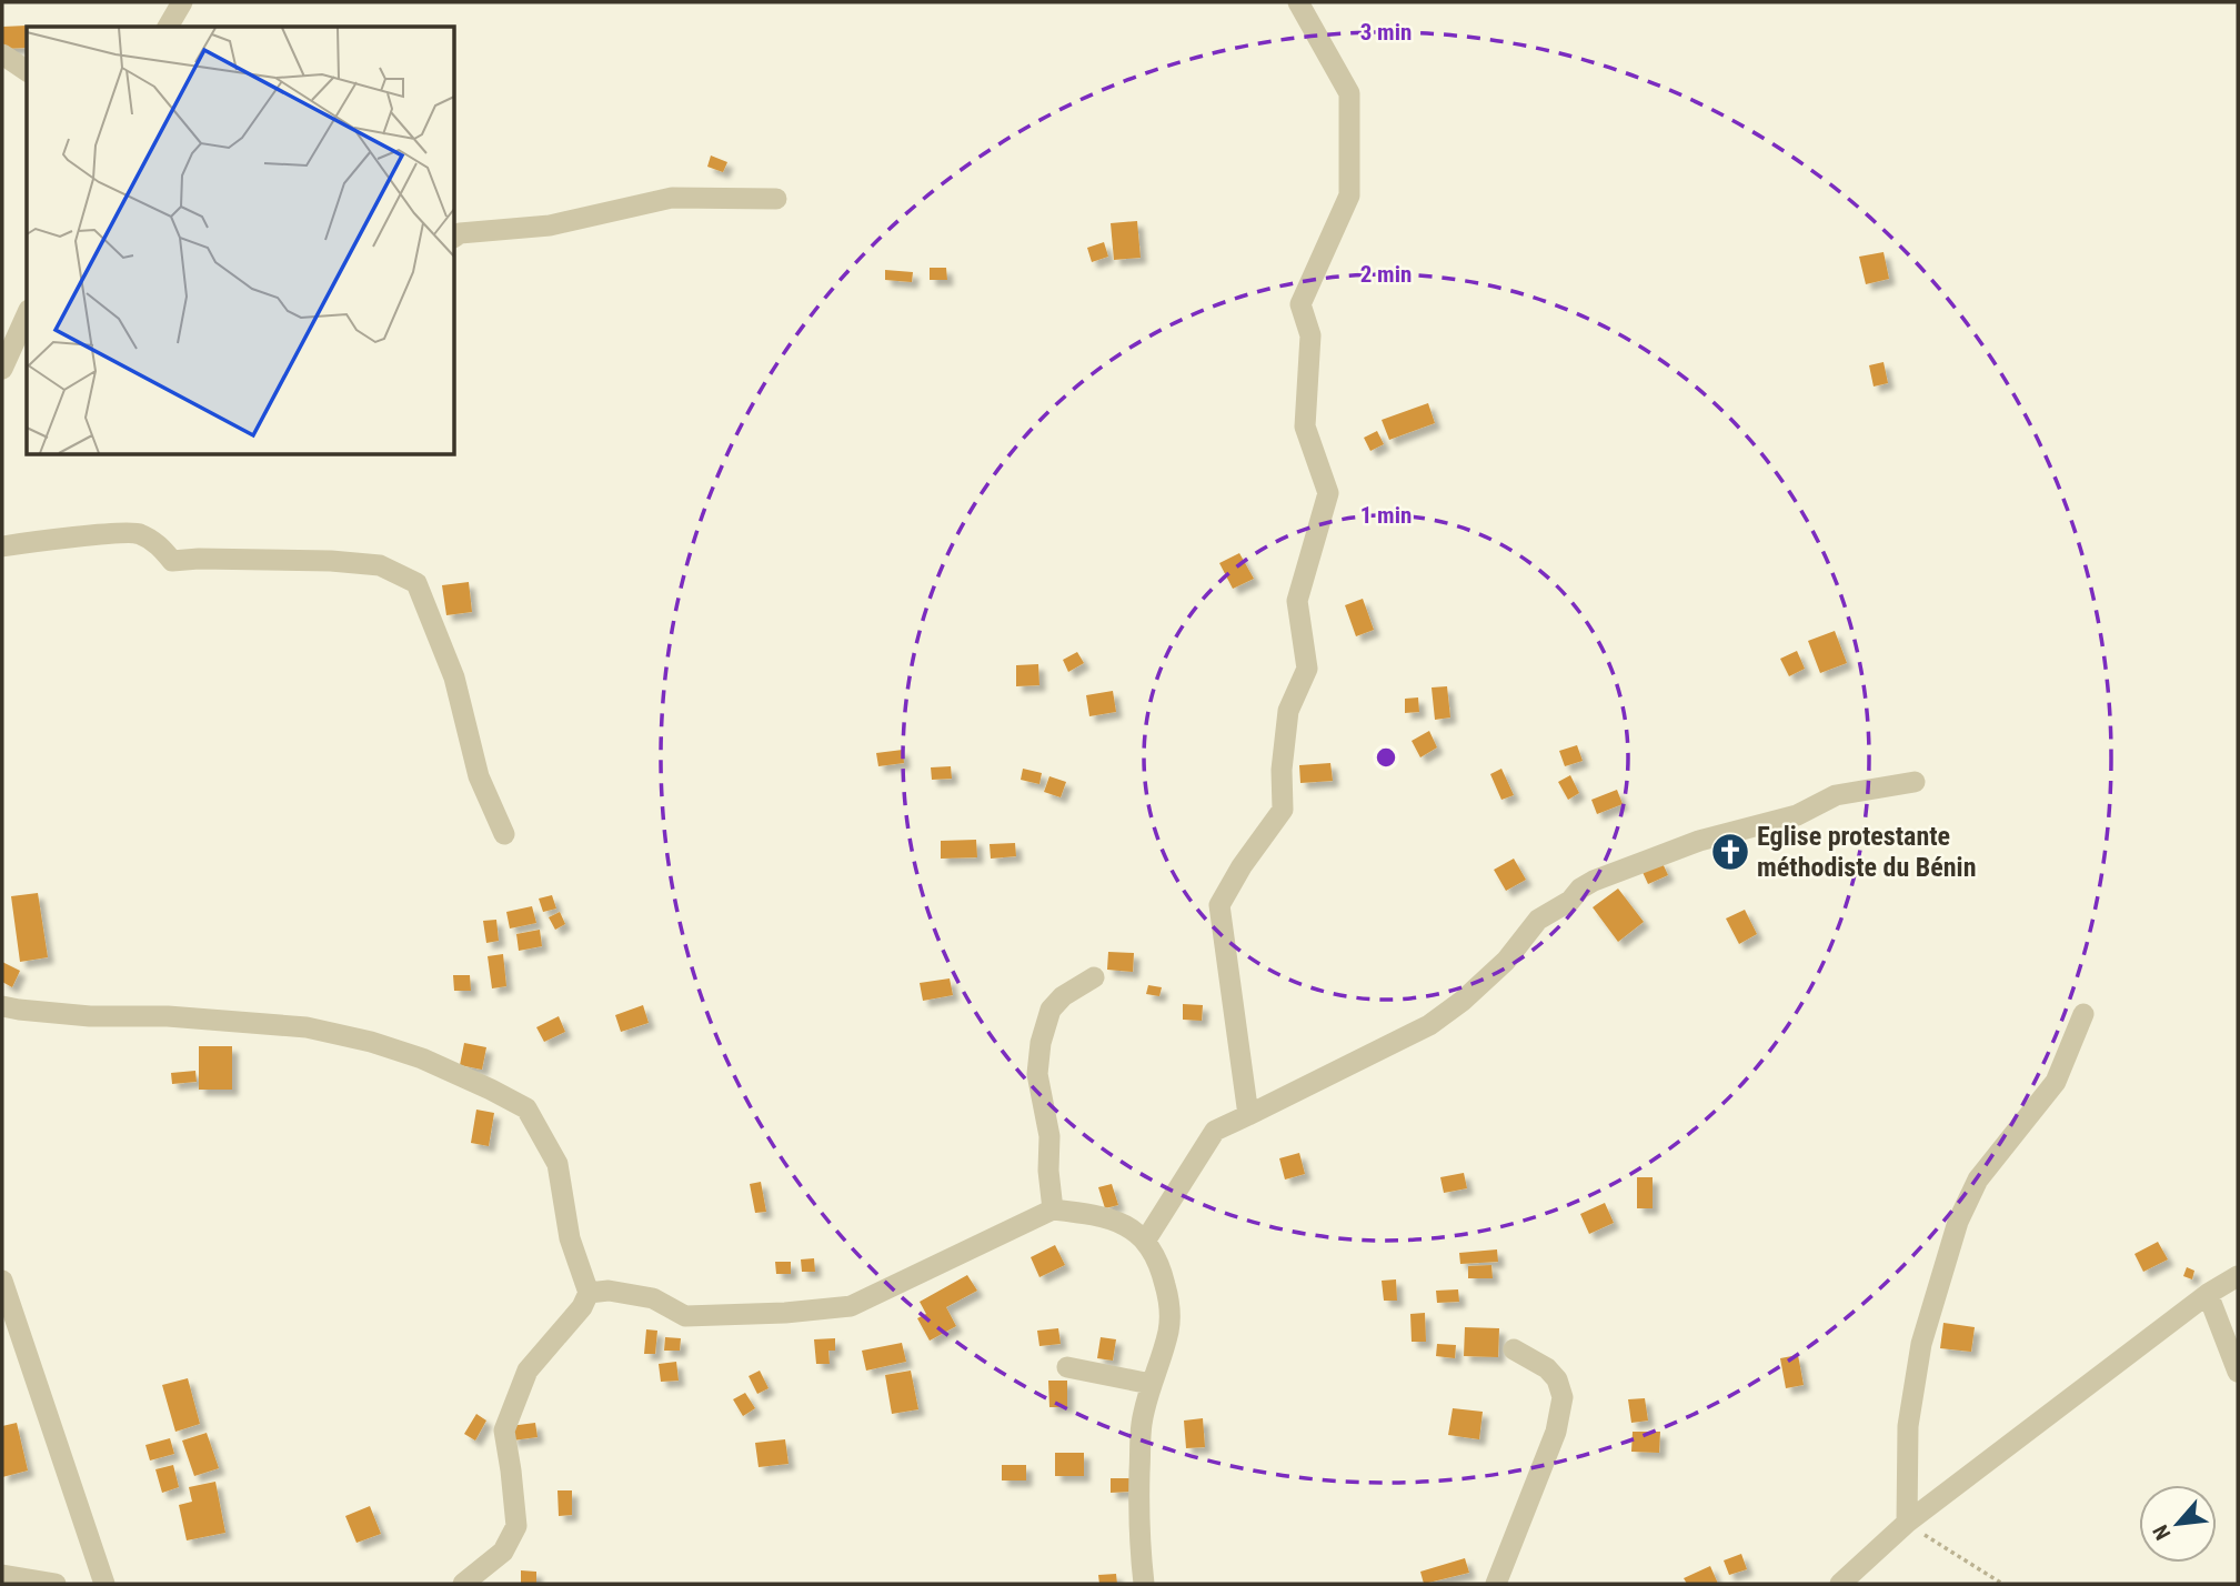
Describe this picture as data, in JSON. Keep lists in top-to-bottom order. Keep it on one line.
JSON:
{"places":{"church":["Eglise protestante méthodiste du Bénin"]},"north":"bottom left","rings":["3 min","2 min","1 min"]}
